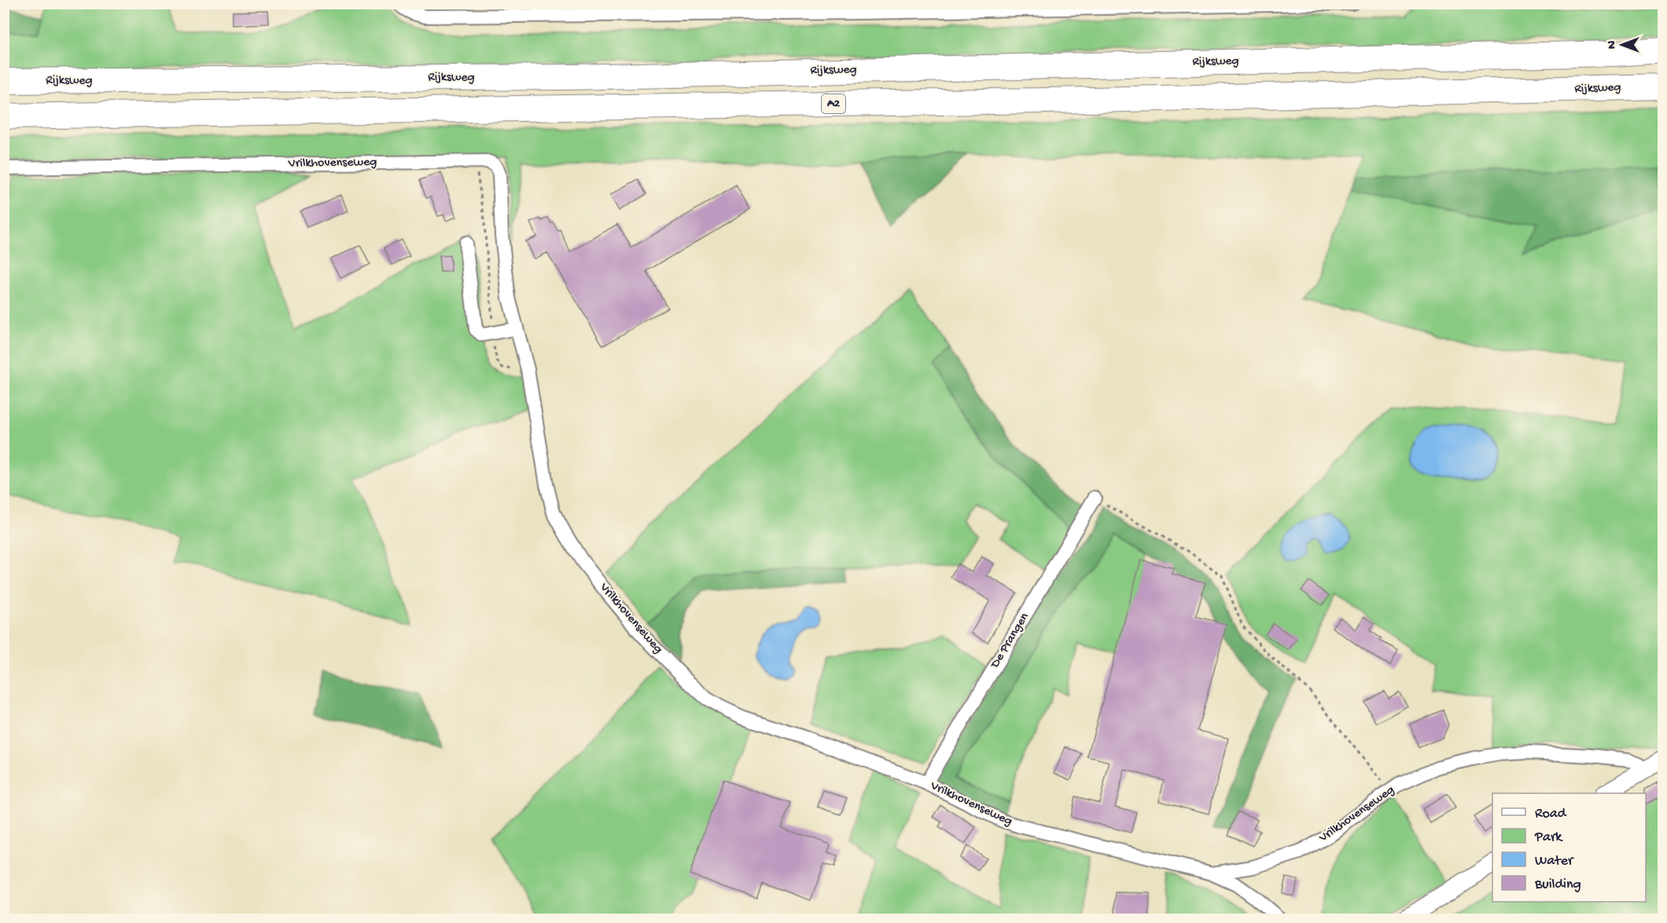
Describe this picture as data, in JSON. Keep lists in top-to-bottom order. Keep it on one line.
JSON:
{"streets":{"highway":["Rijksweg","A2"],"street":["Vrilkhovenseweg","De Prangen"]},"crossings":[["Vrilkhovenseweg","De Prangen"]],"legend":["Road","Park","Water","Building"],"north":"left"}
